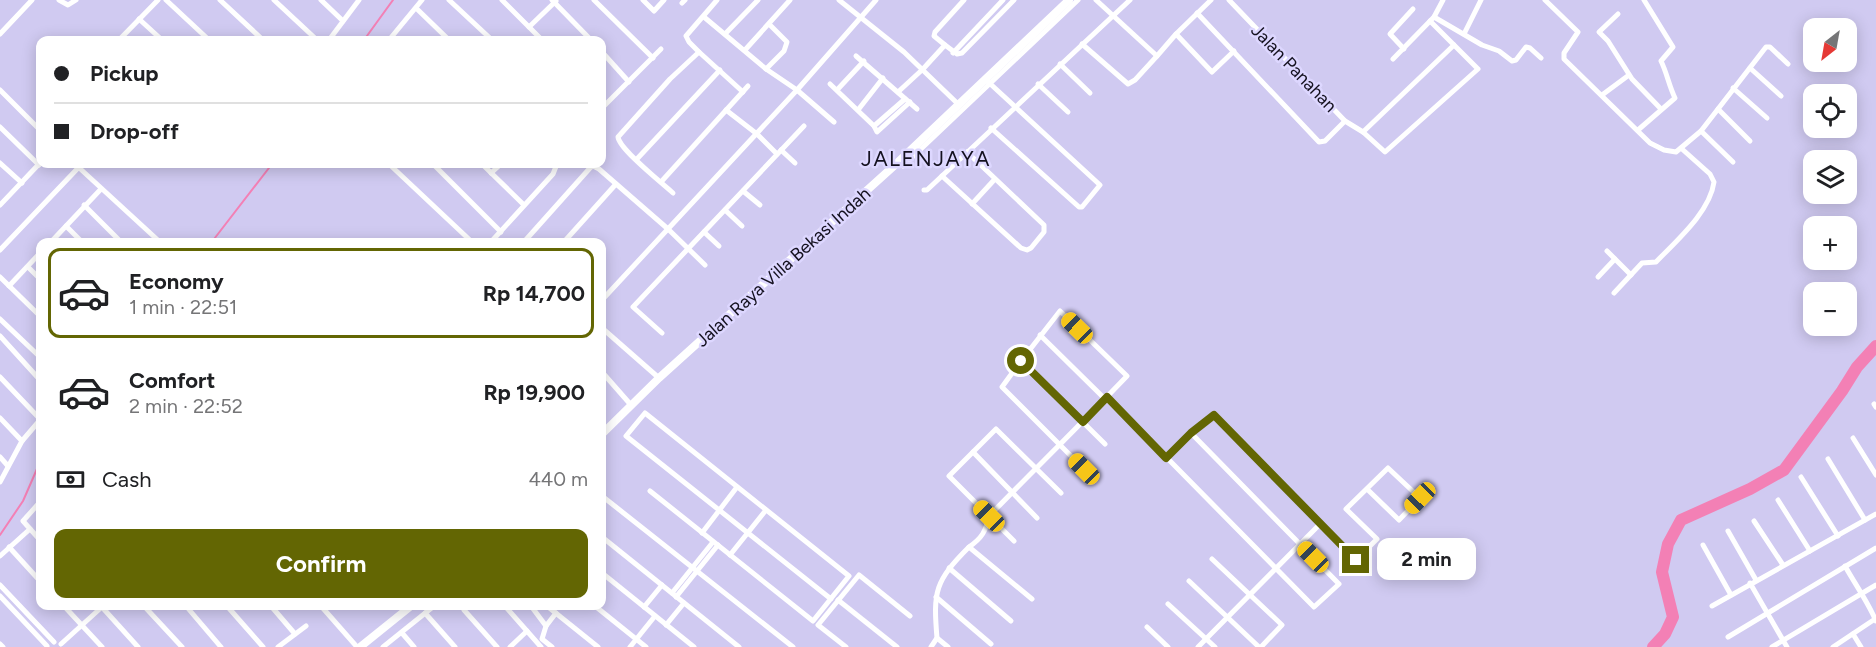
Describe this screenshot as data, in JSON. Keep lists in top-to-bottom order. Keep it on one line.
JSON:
{"streets":{"main road":["Jalan Raya Villa Bekasi Indah"],"street":["Jalan Panahan"]},"districts":["JALENJAYA"],"north":"bottom left","page":{"map_buttons":["+","−"],"banner":["Pickup","Drop-off"],"list":[{"name":"Economy","note":"1 min · 22:51","value":"Rp 14,700"},{"name":"Comfort","note":"2 min · 22:52","value":"Rp 19,900"}],"pay":["Cash","440 m"],"buttons":"Confirm","bubble":"2 min"}}
